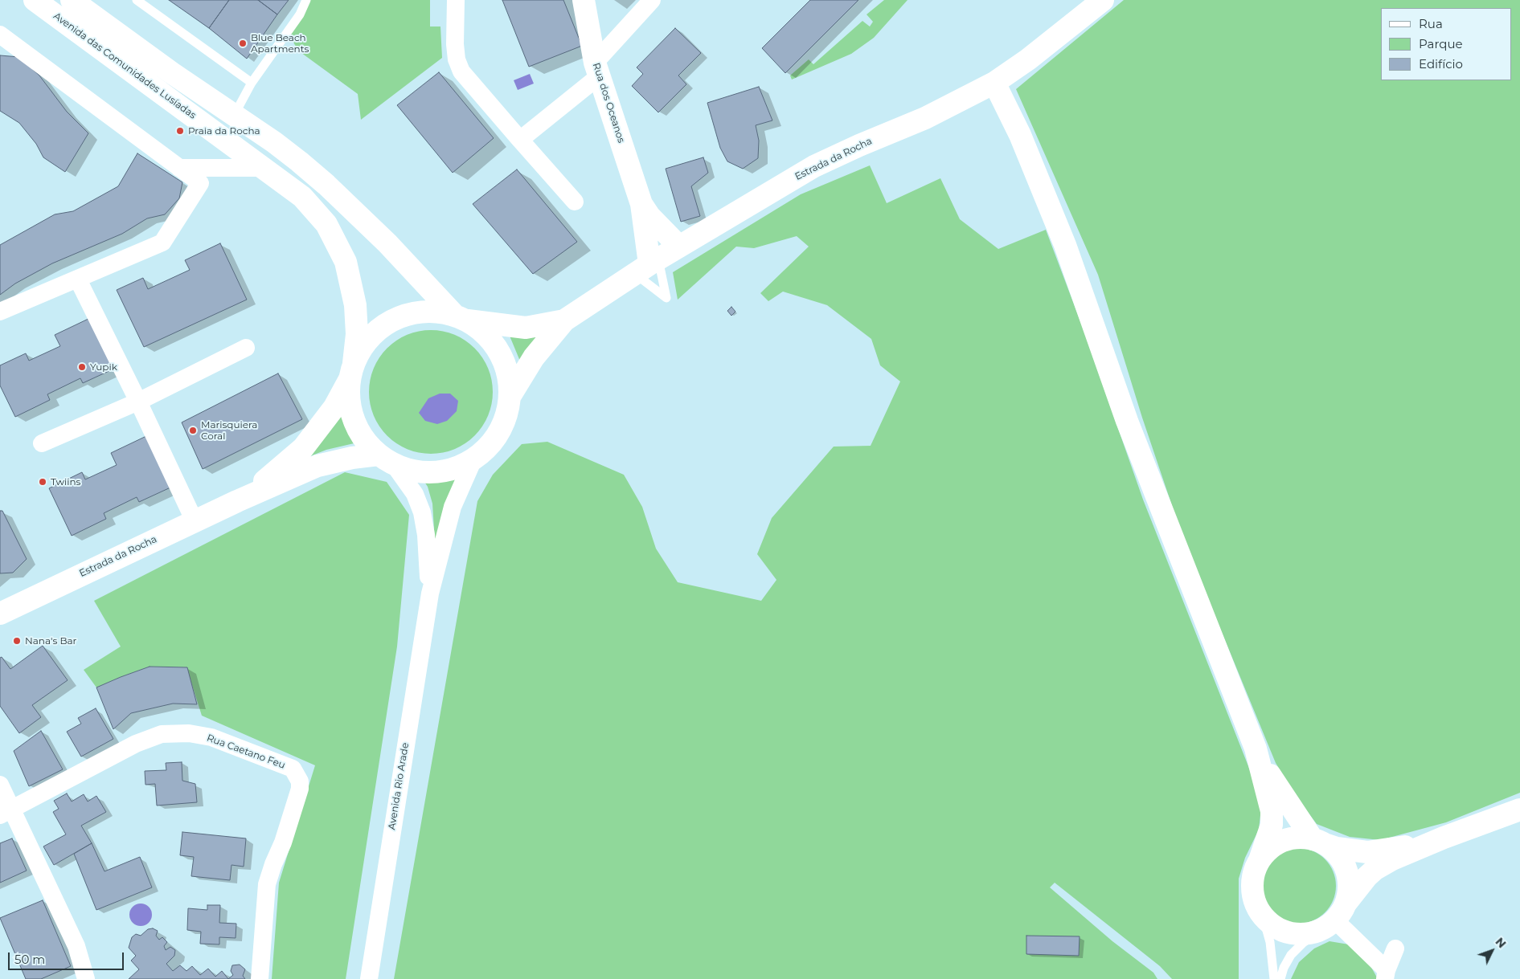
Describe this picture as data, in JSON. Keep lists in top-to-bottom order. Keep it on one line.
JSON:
{"streets":{"street":["Avenida das Comunidades Lusíadas","Rua dos Oceanos","Estrada da Rocha","Rua Caetano Feu","Avenida Rio Arade"]},"crossings":[["Avenida das Comunidades Lusíadas","Estrada da Rocha"]],"places":["Blue Beach Apartments","Praia da Rocha","Yupik","Marisquiera Coral","Twiins","Nana's Bar"],"legend":["Rua","Parque","Edifício"],"scale_bar":"50 m","north":"top right"}
